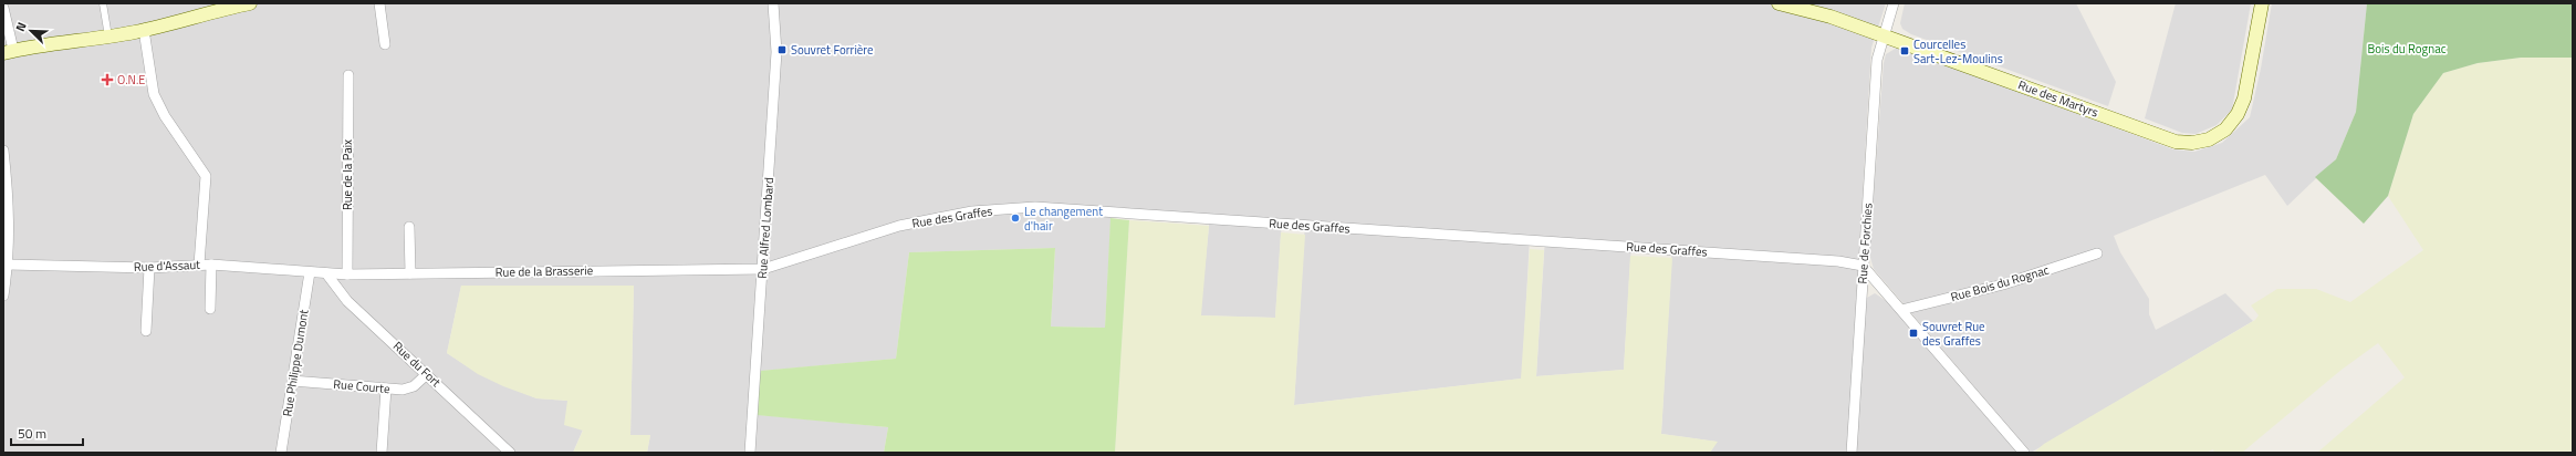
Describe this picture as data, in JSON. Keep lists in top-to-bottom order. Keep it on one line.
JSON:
{"streets":{"main road":["Rue des Martyrs"],"street":["Rue de la Paix","Rue des Graffes","Rue Alfred Lombard","Rue de Forchies","Rue d'Assaut","Rue de la Brasserie","Rue Bois du Rognac","Rue Philippe Dumont","Rue du Fort","Rue Courte"]},"crossings":[["Rue des Martyrs","Rue de Forchies"],["Rue de la Paix","Rue de la Brasserie"],["Rue des Graffes","Rue Alfred Lombard"],["Rue des Graffes","Rue de Forchies"],["Rue des Graffes","Rue de la Brasserie"],["Rue Alfred Lombard","Rue de la Brasserie"],["Rue d'Assaut","Rue de la Brasserie"],["Rue d'Assaut","Rue Philippe Dumont"],["Rue d'Assaut","Rue du Fort"],["Rue de la Brasserie","Rue du Fort"],["Rue Philippe Dumont","Rue Courte"],["Rue du Fort","Rue Courte"]],"parks":["Bois du Rognac"],"places":{"transit":["Souvret Forrière","Courcelles Sart-Lez-Moulins","Souvret Rue des Graffes"],"health":["O.N.E"],"other":["Le changement d'hair"]},"scale_bar":"50 m","north":"top left"}
